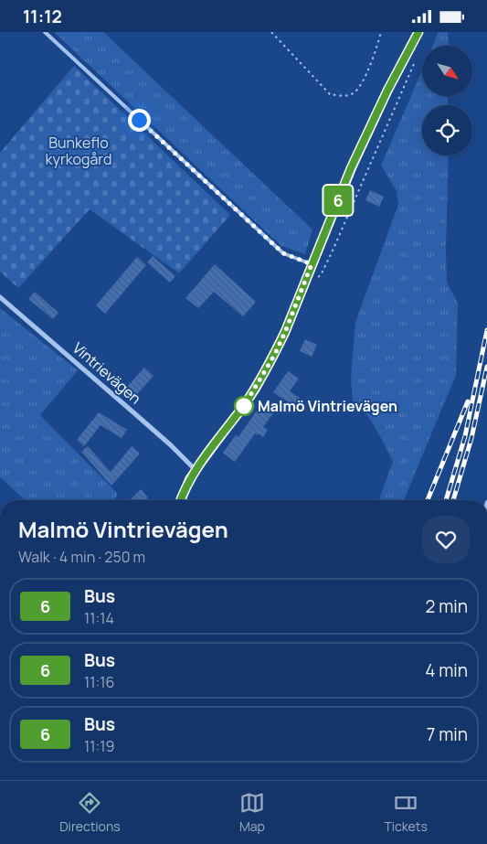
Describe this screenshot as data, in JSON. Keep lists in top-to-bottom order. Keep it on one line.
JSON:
{"streets":{"street":["Vintrievägen"]},"parks":["Bunkeflo kyrkogård"],"places":["Malmö Vintrievägen"],"lines":["bus line 6"],"north":"bottom right","page":{"status":"11:12","on_map":"6","heading":["Malmö Vintrievägen","Walk · 4 min · 250 m"],"list":[{"mark":"6","name":"Bus","note":"11:14","value":"2 min"},{"mark":"6","name":"Bus","note":"11:16","value":"4 min"},{"mark":"6","name":"Bus","note":"11:19","value":"7 min"}],"tabs":["Directions","Map","Tickets"]}}
